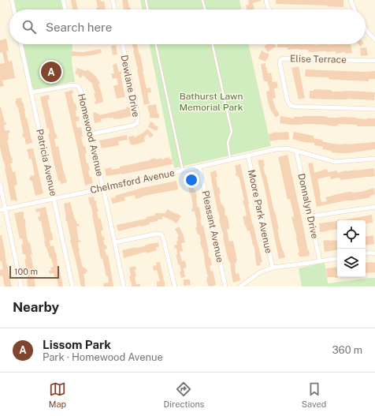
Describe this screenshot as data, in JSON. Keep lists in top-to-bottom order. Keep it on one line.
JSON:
{"streets":{"street":["Elise Terrace","Dewlane Drive","Homewood Avenue","Patricia Avenue","Chelmsford Avenue","Donnalyn Drive","Moore Park Avenue","Pleasant Avenue"]},"crossings":[["Dewlane Drive","Homewood Avenue"],["Homewood Avenue","Patricia Avenue"],["Homewood Avenue","Chelmsford Avenue"],["Patricia Avenue","Chelmsford Avenue"],["Chelmsford Avenue","Donnalyn Drive"],["Chelmsford Avenue","Moore Park Avenue"],["Chelmsford Avenue","Pleasant Avenue"]],"parks":["Bathurst Lawn Memorial Park"],"scale_bar":"100 m","page":{"search":"Search here","pins":"A","scale":"100 m","heading":"Nearby","list":[{"mark":"A","name":"Lissom Park","note":"Park · Homewood Avenue","value":"360 m"}],"nav":["Map","Directions","Saved"]}}
